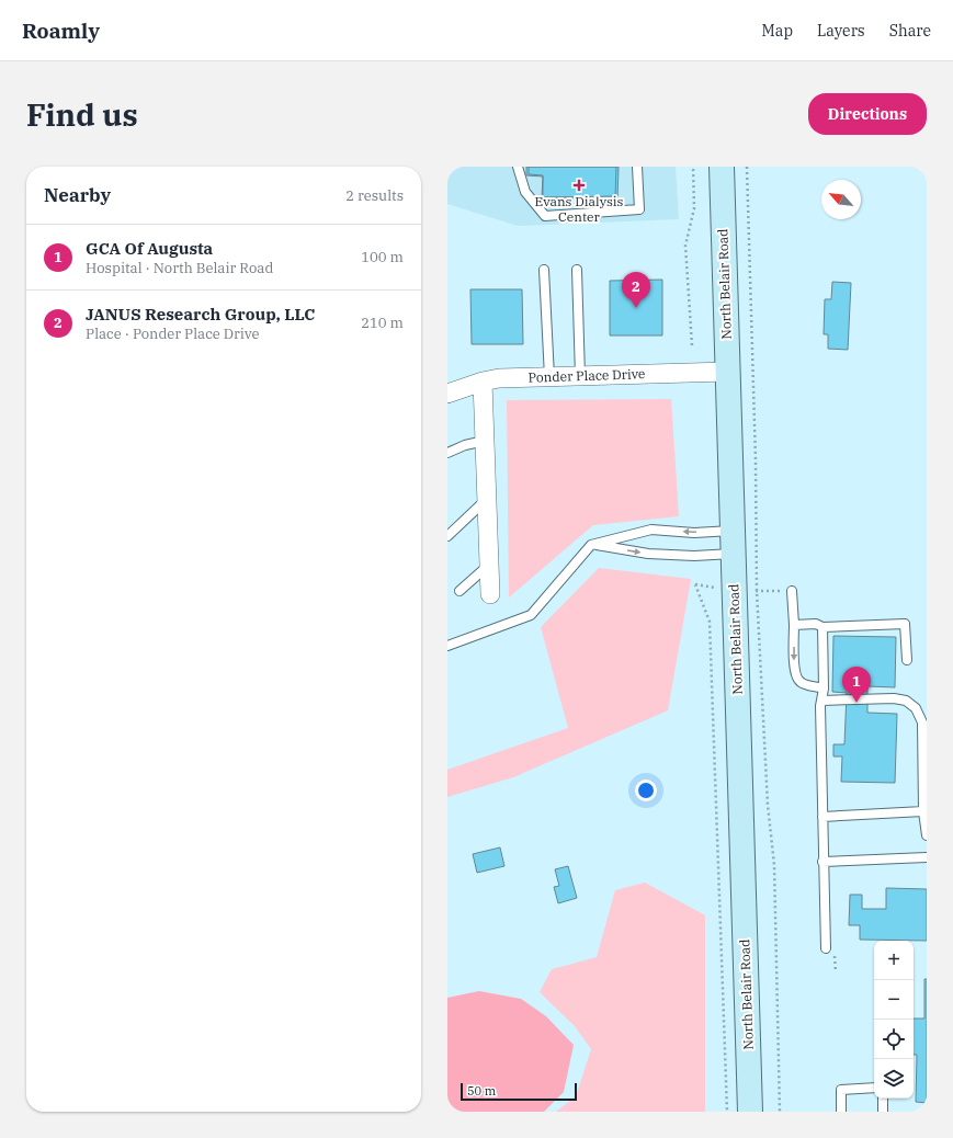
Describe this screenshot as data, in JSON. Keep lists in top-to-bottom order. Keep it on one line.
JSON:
{"streets":{"main road":["North Belair Road"],"street":["Ponder Place Drive"]},"crossings":[["North Belair Road","Ponder Place Drive"]],"places":{"health":["Evans Dialysis Center"]},"scale_bar":"50 m","north":"top left","page":{"header":"Roamly","nav":["Map","Layers","Share"],"buttons":"Directions","title":"Find us","heading":["Nearby","2 results"],"list":[{"mark":"1","name":"GCA Of Augusta","note":"Hospital · North Belair Road","value":"100 m"},{"mark":"2","name":"JANUS Research Group, LLC","note":"Place · Ponder Place Drive","value":"210 m"}],"pins":["2","1"],"map_buttons":["+","−"],"scale":"50 m"}}
